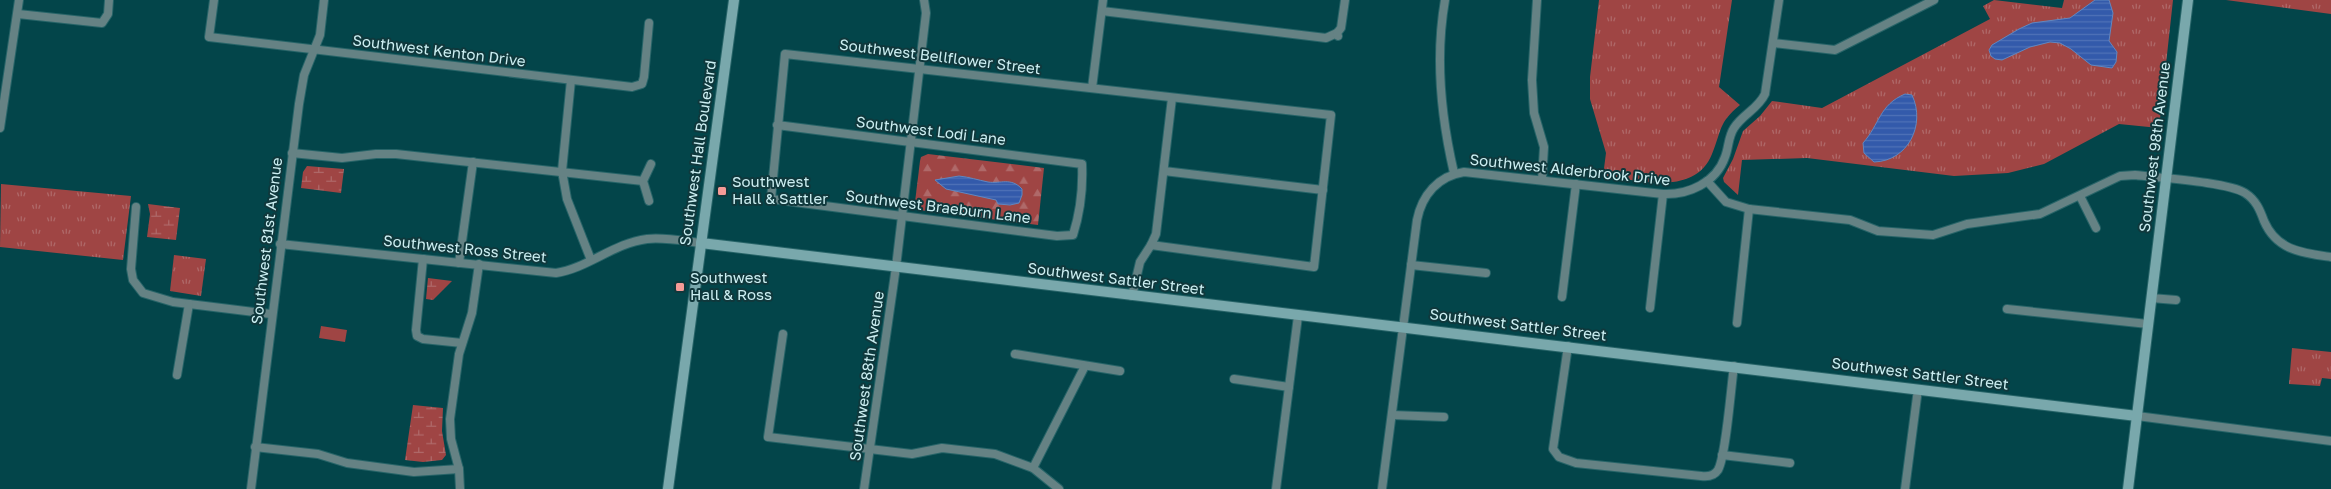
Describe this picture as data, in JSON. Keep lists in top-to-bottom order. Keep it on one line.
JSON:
{"streets":{"street":["Southwest Kenton Drive","Southwest Bellflower Street","Southwest Lodi Lane","Southwest 98th Avenue","Southwest Hall Boulevard","Southwest Alderbrook Drive","Southwest Braeburn Lane","Southwest 81st Avenue","Southwest Ross Street","Southwest Sattler Street","Southwest 88th Avenue"]},"crossings":[["Southwest Kenton Drive","Southwest 81st Avenue"],["Southwest Bellflower Street","Southwest Lodi Lane"],["Southwest Bellflower Street","Southwest Braeburn Lane"],["Southwest Bellflower Street","Southwest 88th Avenue"],["Southwest Lodi Lane","Southwest Braeburn Lane"],["Southwest Lodi Lane","Southwest 88th Avenue"],["Southwest 98th Avenue","Southwest Sattler Street"],["Southwest Hall Boulevard","Southwest Ross Street"],["Southwest Hall Boulevard","Southwest Sattler Street"],["Southwest Alderbrook Drive","Southwest Sattler Street"],["Southwest Braeburn Lane","Southwest 88th Avenue"],["Southwest 81st Avenue","Southwest Ross Street"],["Southwest Ross Street","Southwest Sattler Street"],["Southwest Sattler Street","Southwest 88th Avenue"]],"places":{"transit":["Southwest Hall & Sattler","Southwest Hall & Ross"]}}
